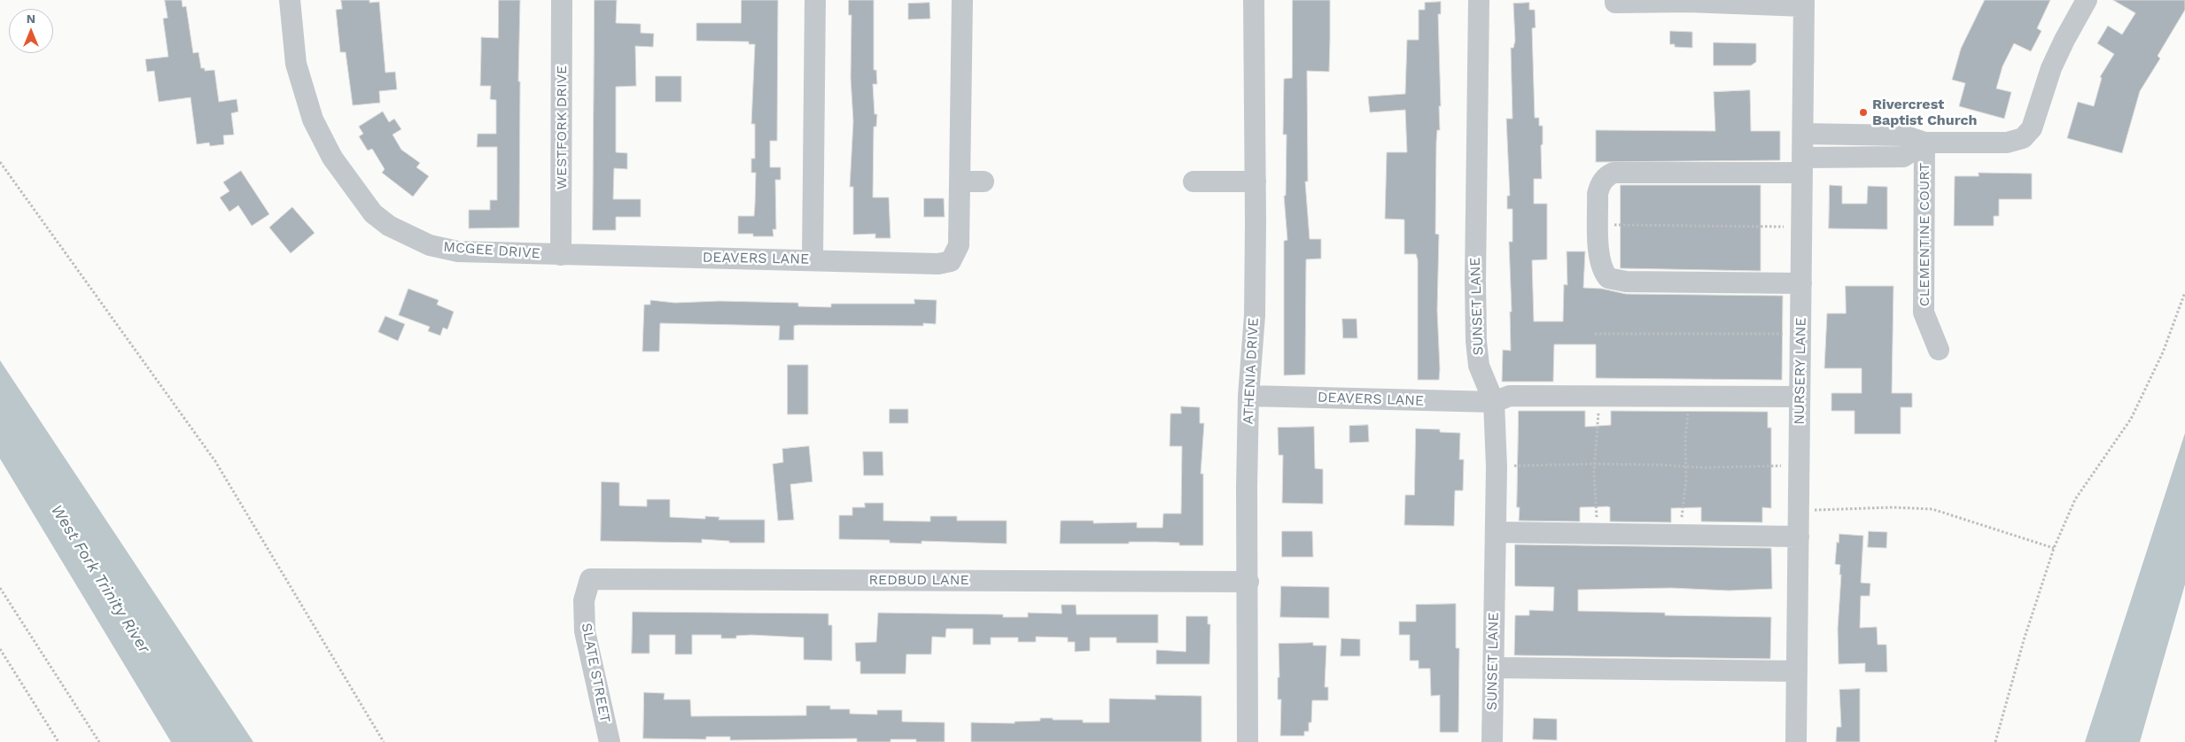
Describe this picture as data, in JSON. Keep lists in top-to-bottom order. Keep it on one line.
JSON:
{"streets":{"street":["WESTFORK DRIVE","CLEMENTINE COURT","MCGEE DRIVE","DEAVERS LANE","SUNSET LANE","ATHENIA DRIVE","NURSERY LANE","REDBUD LANE","SLATE STREET"]},"crossings":[["WESTFORK DRIVE","MCGEE DRIVE"],["WESTFORK DRIVE","DEAVERS LANE"],["MCGEE DRIVE","DEAVERS LANE"],["DEAVERS LANE","SUNSET LANE"],["DEAVERS LANE","ATHENIA DRIVE"],["DEAVERS LANE","NURSERY LANE"],["ATHENIA DRIVE","REDBUD LANE"],["REDBUD LANE","SLATE STREET"]],"water":["West Fork Trinity River"],"places":["Rivercrest Baptist Church"],"north":"top"}
